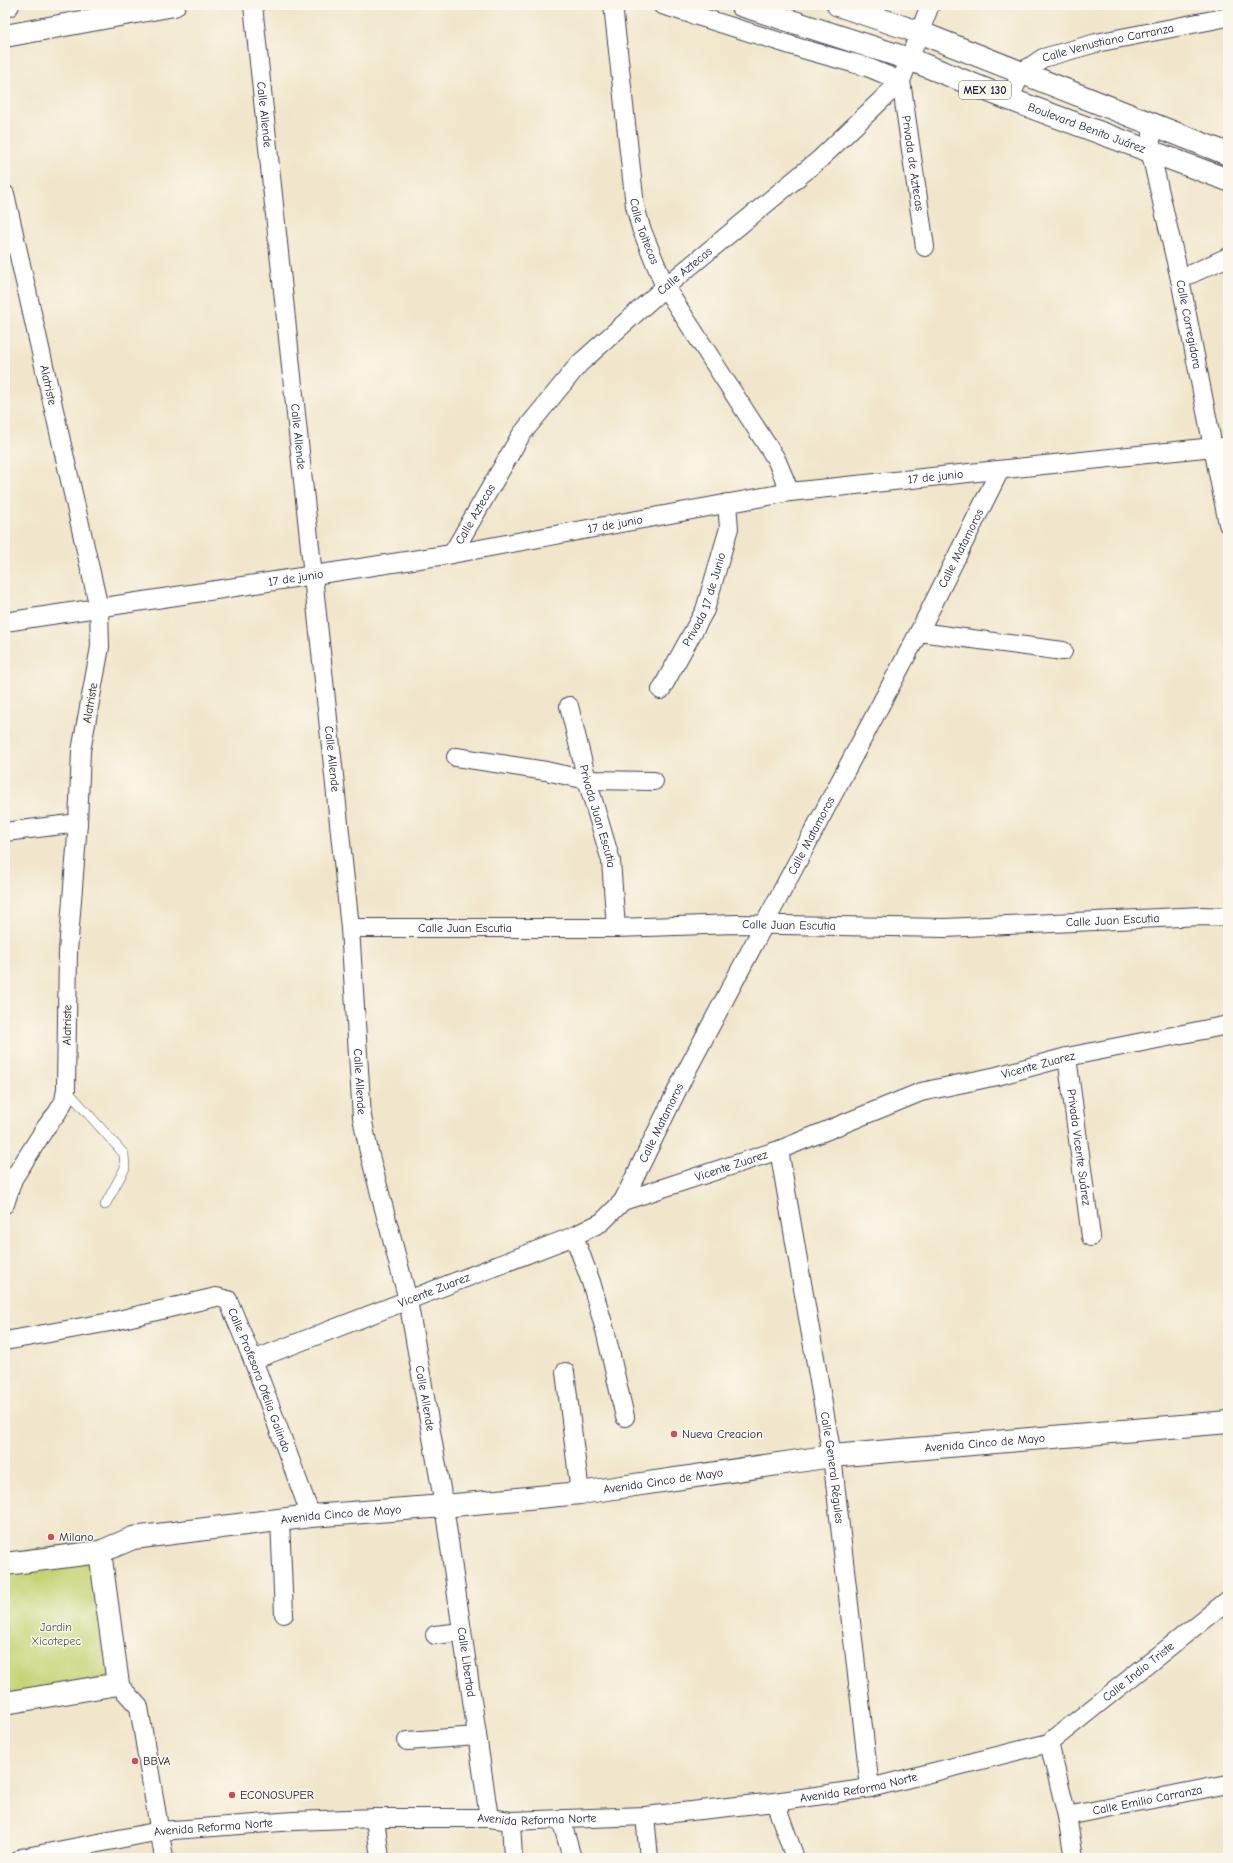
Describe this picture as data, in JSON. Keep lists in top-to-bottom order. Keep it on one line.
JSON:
{"streets":{"street":["Calle Venustiano Carranza","MEX 130","Calle Allende","Boulevard Benito Juárez","Privada de Aztecas","Calle Toltecas","Calle Aztecas","Calle Corregidora","Alatriste","17 de junio","Calle Matamoros","Privada 17 de Junio","Privada Juan Escutia","Calle Juan Escutia","Vicente Zuarez","Privada Vicente Suárez","Calle Profesora Ofelia Galindo","Avenida Cinco de Mayo","Calle General Régules","Calle Libertad","Calle Indio Triste","Avenida Reforma Norte","Calle Emilio Carranza"]},"crossings":[["Calle Venustiano Carranza","Boulevard Benito Juárez"],["Calle Allende","17 de junio"],["Calle Allende","Calle Juan Escutia"],["Calle Allende","Vicente Zuarez"],["Calle Allende","Avenida Cinco de Mayo"],["Calle Allende","Calle Libertad"],["Boulevard Benito Juárez","Calle Aztecas"],["Boulevard Benito Juárez","Calle Corregidora"],["Privada de Aztecas","Calle Aztecas"],["Calle Toltecas","Calle Aztecas"],["Calle Toltecas","17 de junio"],["Calle Aztecas","17 de junio"],["Calle Corregidora","17 de junio"],["Alatriste","17 de junio"],["17 de junio","Calle Matamoros"],["17 de junio","Privada 17 de Junio"],["Calle Matamoros","Calle Juan Escutia"],["Calle Matamoros","Vicente Zuarez"],["Privada Juan Escutia","Calle Juan Escutia"],["Vicente Zuarez","Privada Vicente Suárez"],["Vicente Zuarez","Calle Profesora Ofelia Galindo"],["Vicente Zuarez","Calle General Régules"],["Calle Profesora Ofelia Galindo","Avenida Cinco de Mayo"],["Avenida Cinco de Mayo","Calle General Régules"],["Avenida Cinco de Mayo","Calle Libertad"],["Calle General Régules","Avenida Reforma Norte"],["Calle Libertad","Avenida Reforma Norte"],["Calle Indio Triste","Avenida Reforma Norte"]],"parks":["Jardin Xicotepec"],"places":["Nueva Creacion","Milano","BBVA","ECONOSUPER"]}
